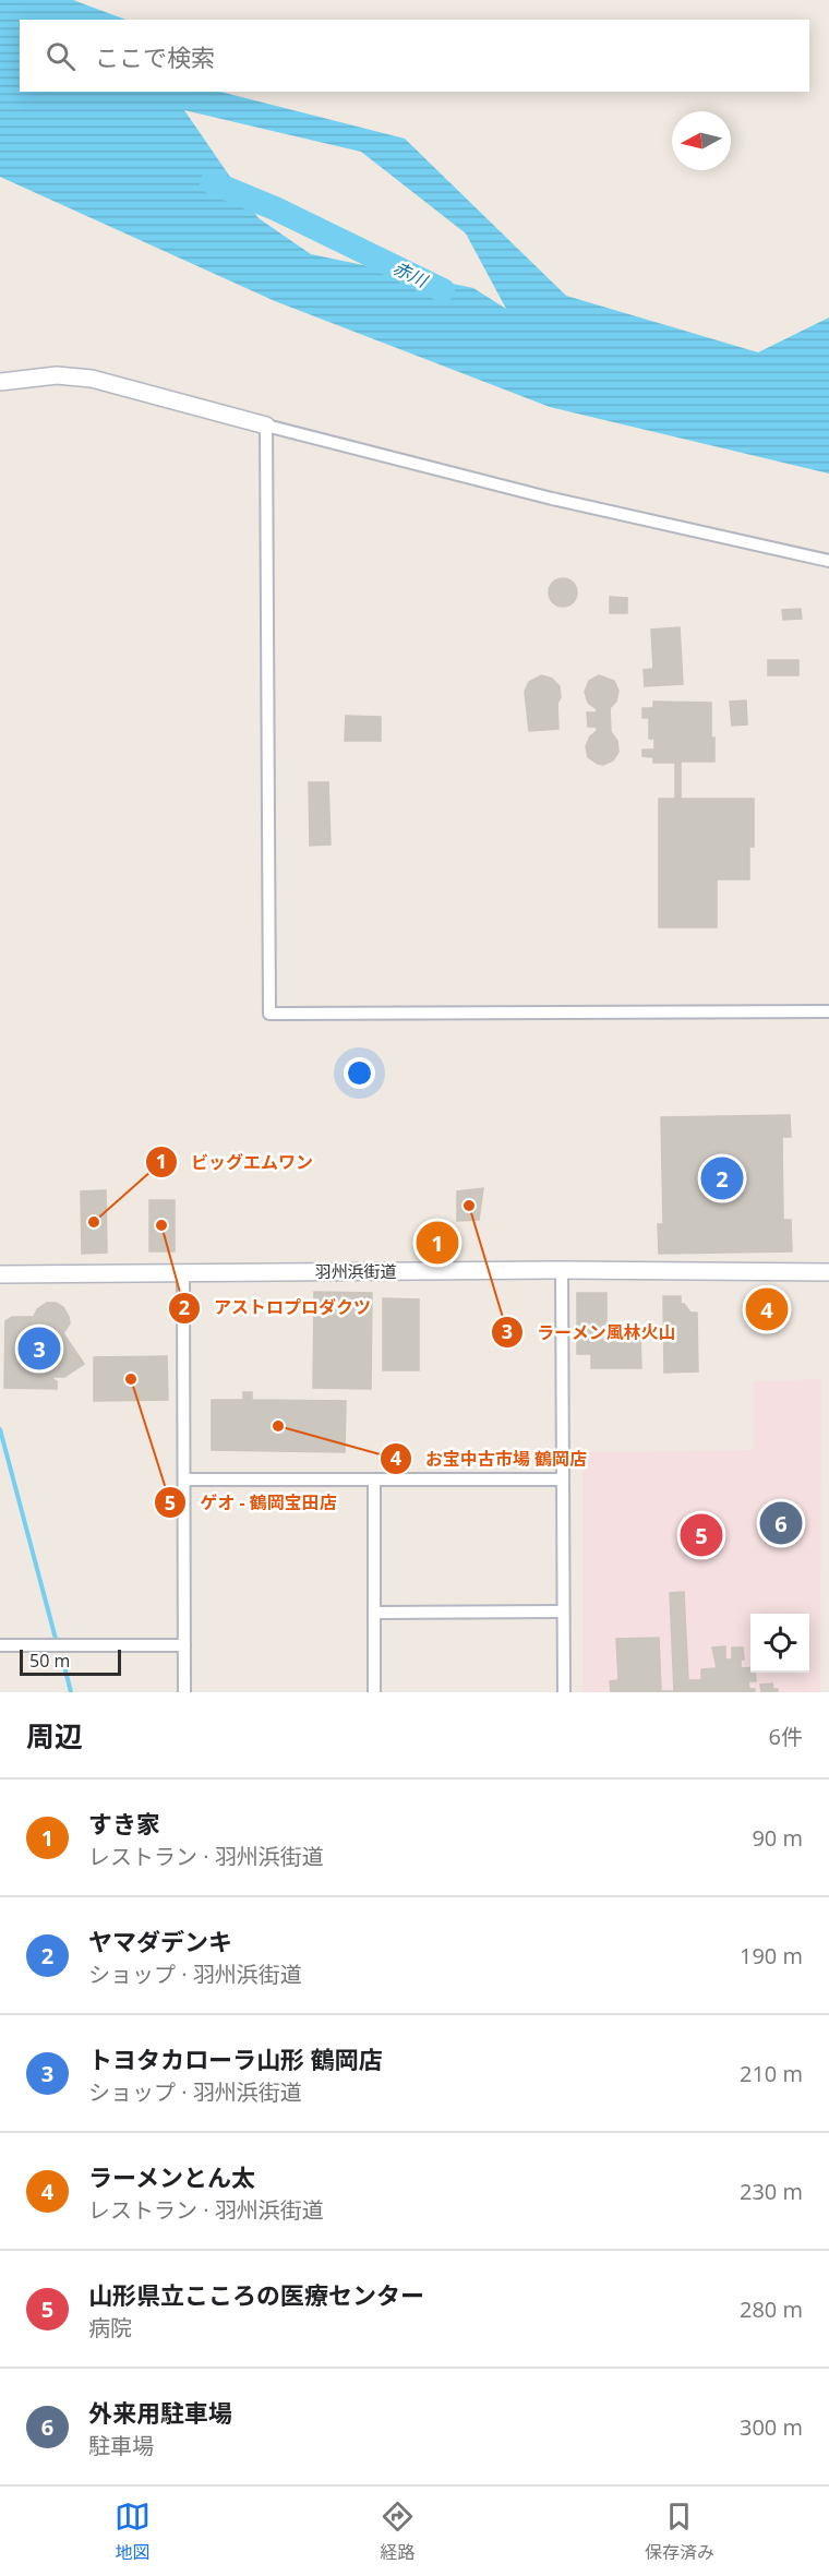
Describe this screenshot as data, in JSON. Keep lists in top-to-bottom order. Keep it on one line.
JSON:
{"streets":{"main road":["羽州浜街道"]},"water":["赤川"],"places":["ラーメン風林火山","ビッグエムワン","アストロプロダクツ","ゲオ - 鶴岡宝田店","お宝中古市場 鶴岡店"],"scale_bar":"50 m","north":"left","page":{"search":"ここで検索","pins":["2","1","4","3","6","5"],"scale":"50 m","heading":["周辺","6件"],"list":[{"mark":"1","name":"すき家","note":"レストラン · 羽州浜街道","value":"90 m"},{"mark":"2","name":"ヤマダデンキ","note":"ショップ · 羽州浜街道","value":"190 m"},{"mark":"3","name":"トヨタカローラ山形 鶴岡店","note":"ショップ · 羽州浜街道","value":"210 m"},{"mark":"4","name":"ラーメンとん太","note":"レストラン · 羽州浜街道","value":"230 m"},{"mark":"5","name":"山形県立こころの医療センター","note":"病院","value":"280 m"},{"mark":"6","name":"外来用駐車場","note":"駐車場","value":"300 m"}],"nav":["地図","経路","保存済み"]}}
